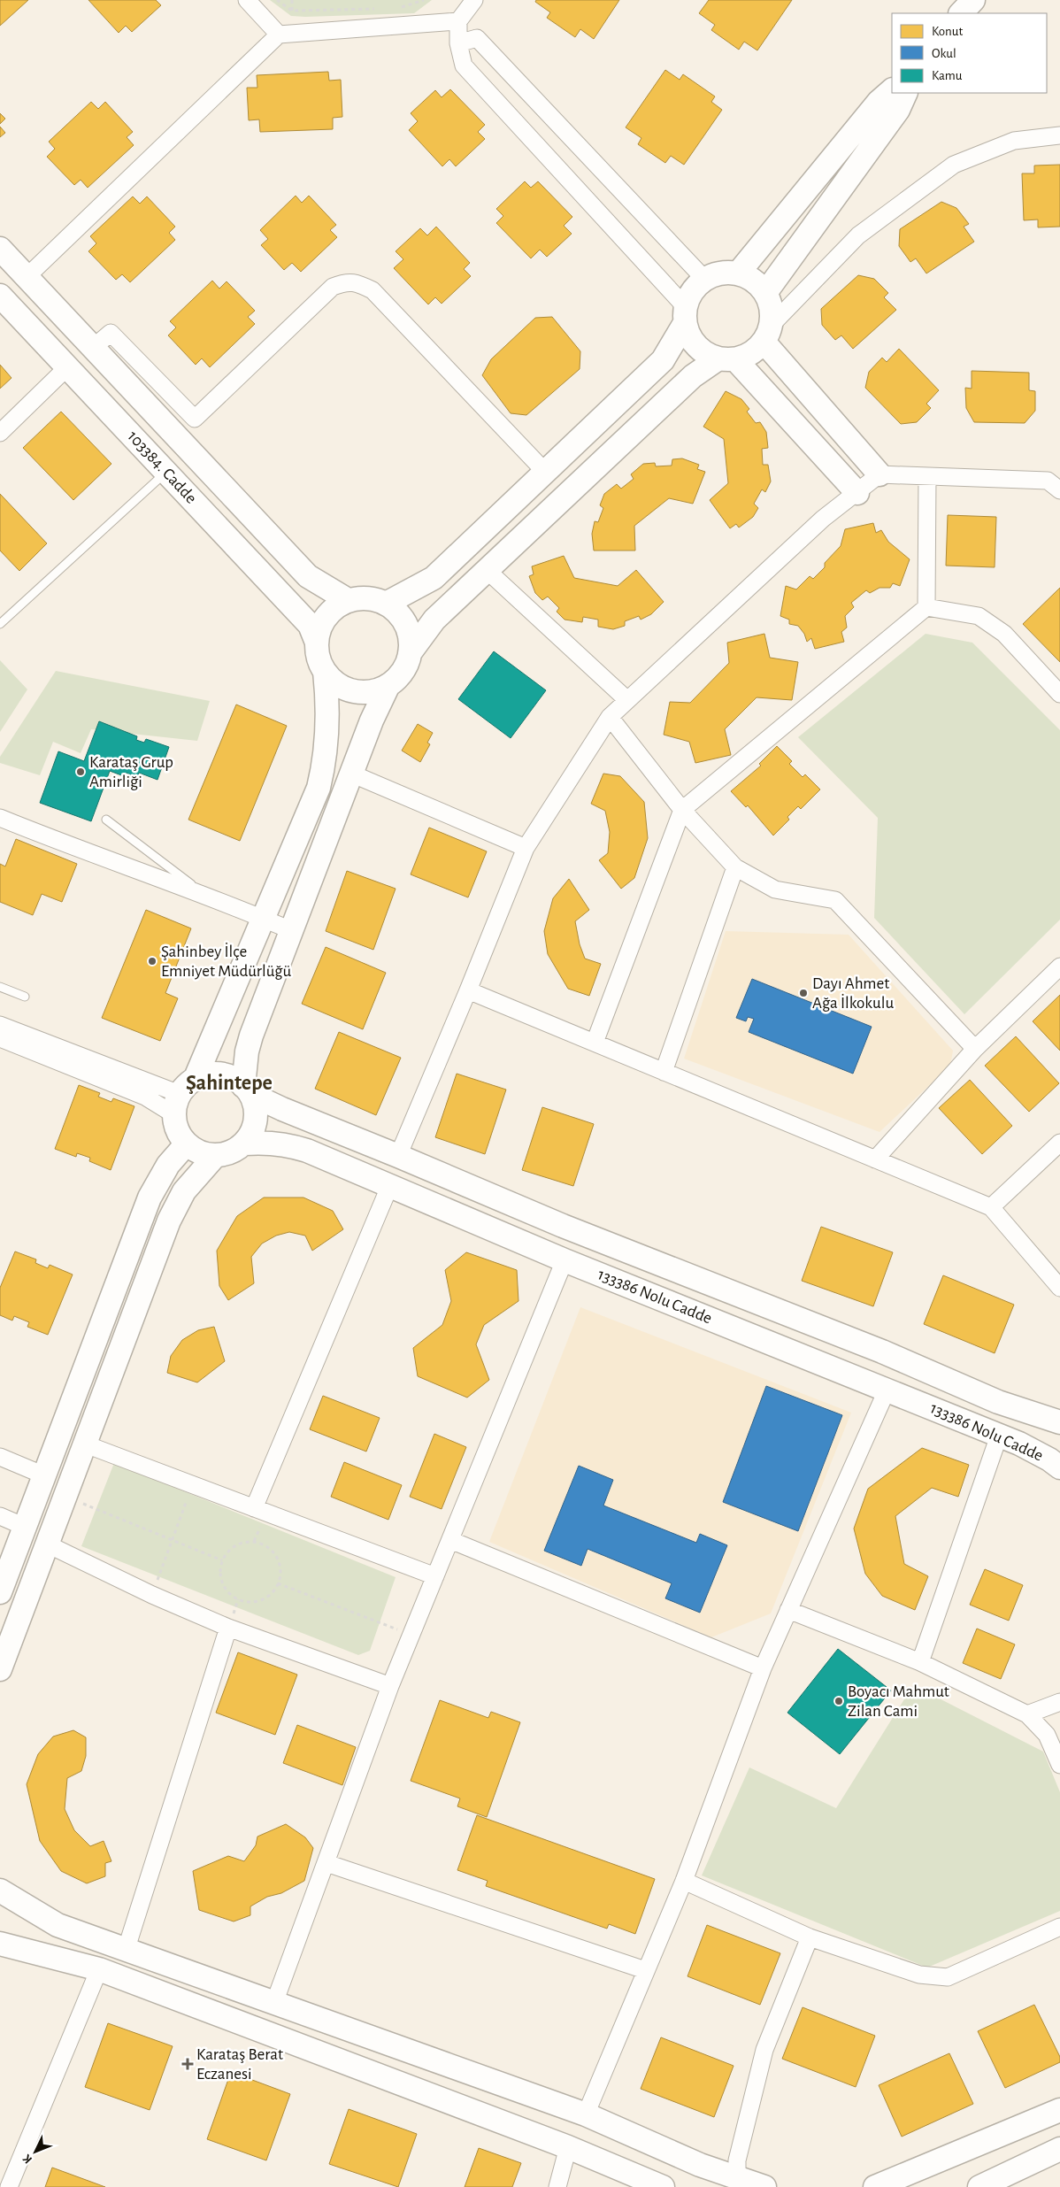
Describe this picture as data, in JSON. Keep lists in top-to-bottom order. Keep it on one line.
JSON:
{"streets":{"street":["103384. Cadde","133386 Nolu Cadde"]},"districts":["Şahintepe"],"places":{"other":["Karataş Grup Amirliği","Şahinbey İlçe Emniyet Müdürlüğü","Dayı Ahmet Ağa İlkokulu","Boyacı Mahmut Zilan Cami"],"health":["Karataş Berat Eczanesi"]},"legend":["Konut","Okul","Kamu"],"north":"bottom left"}
